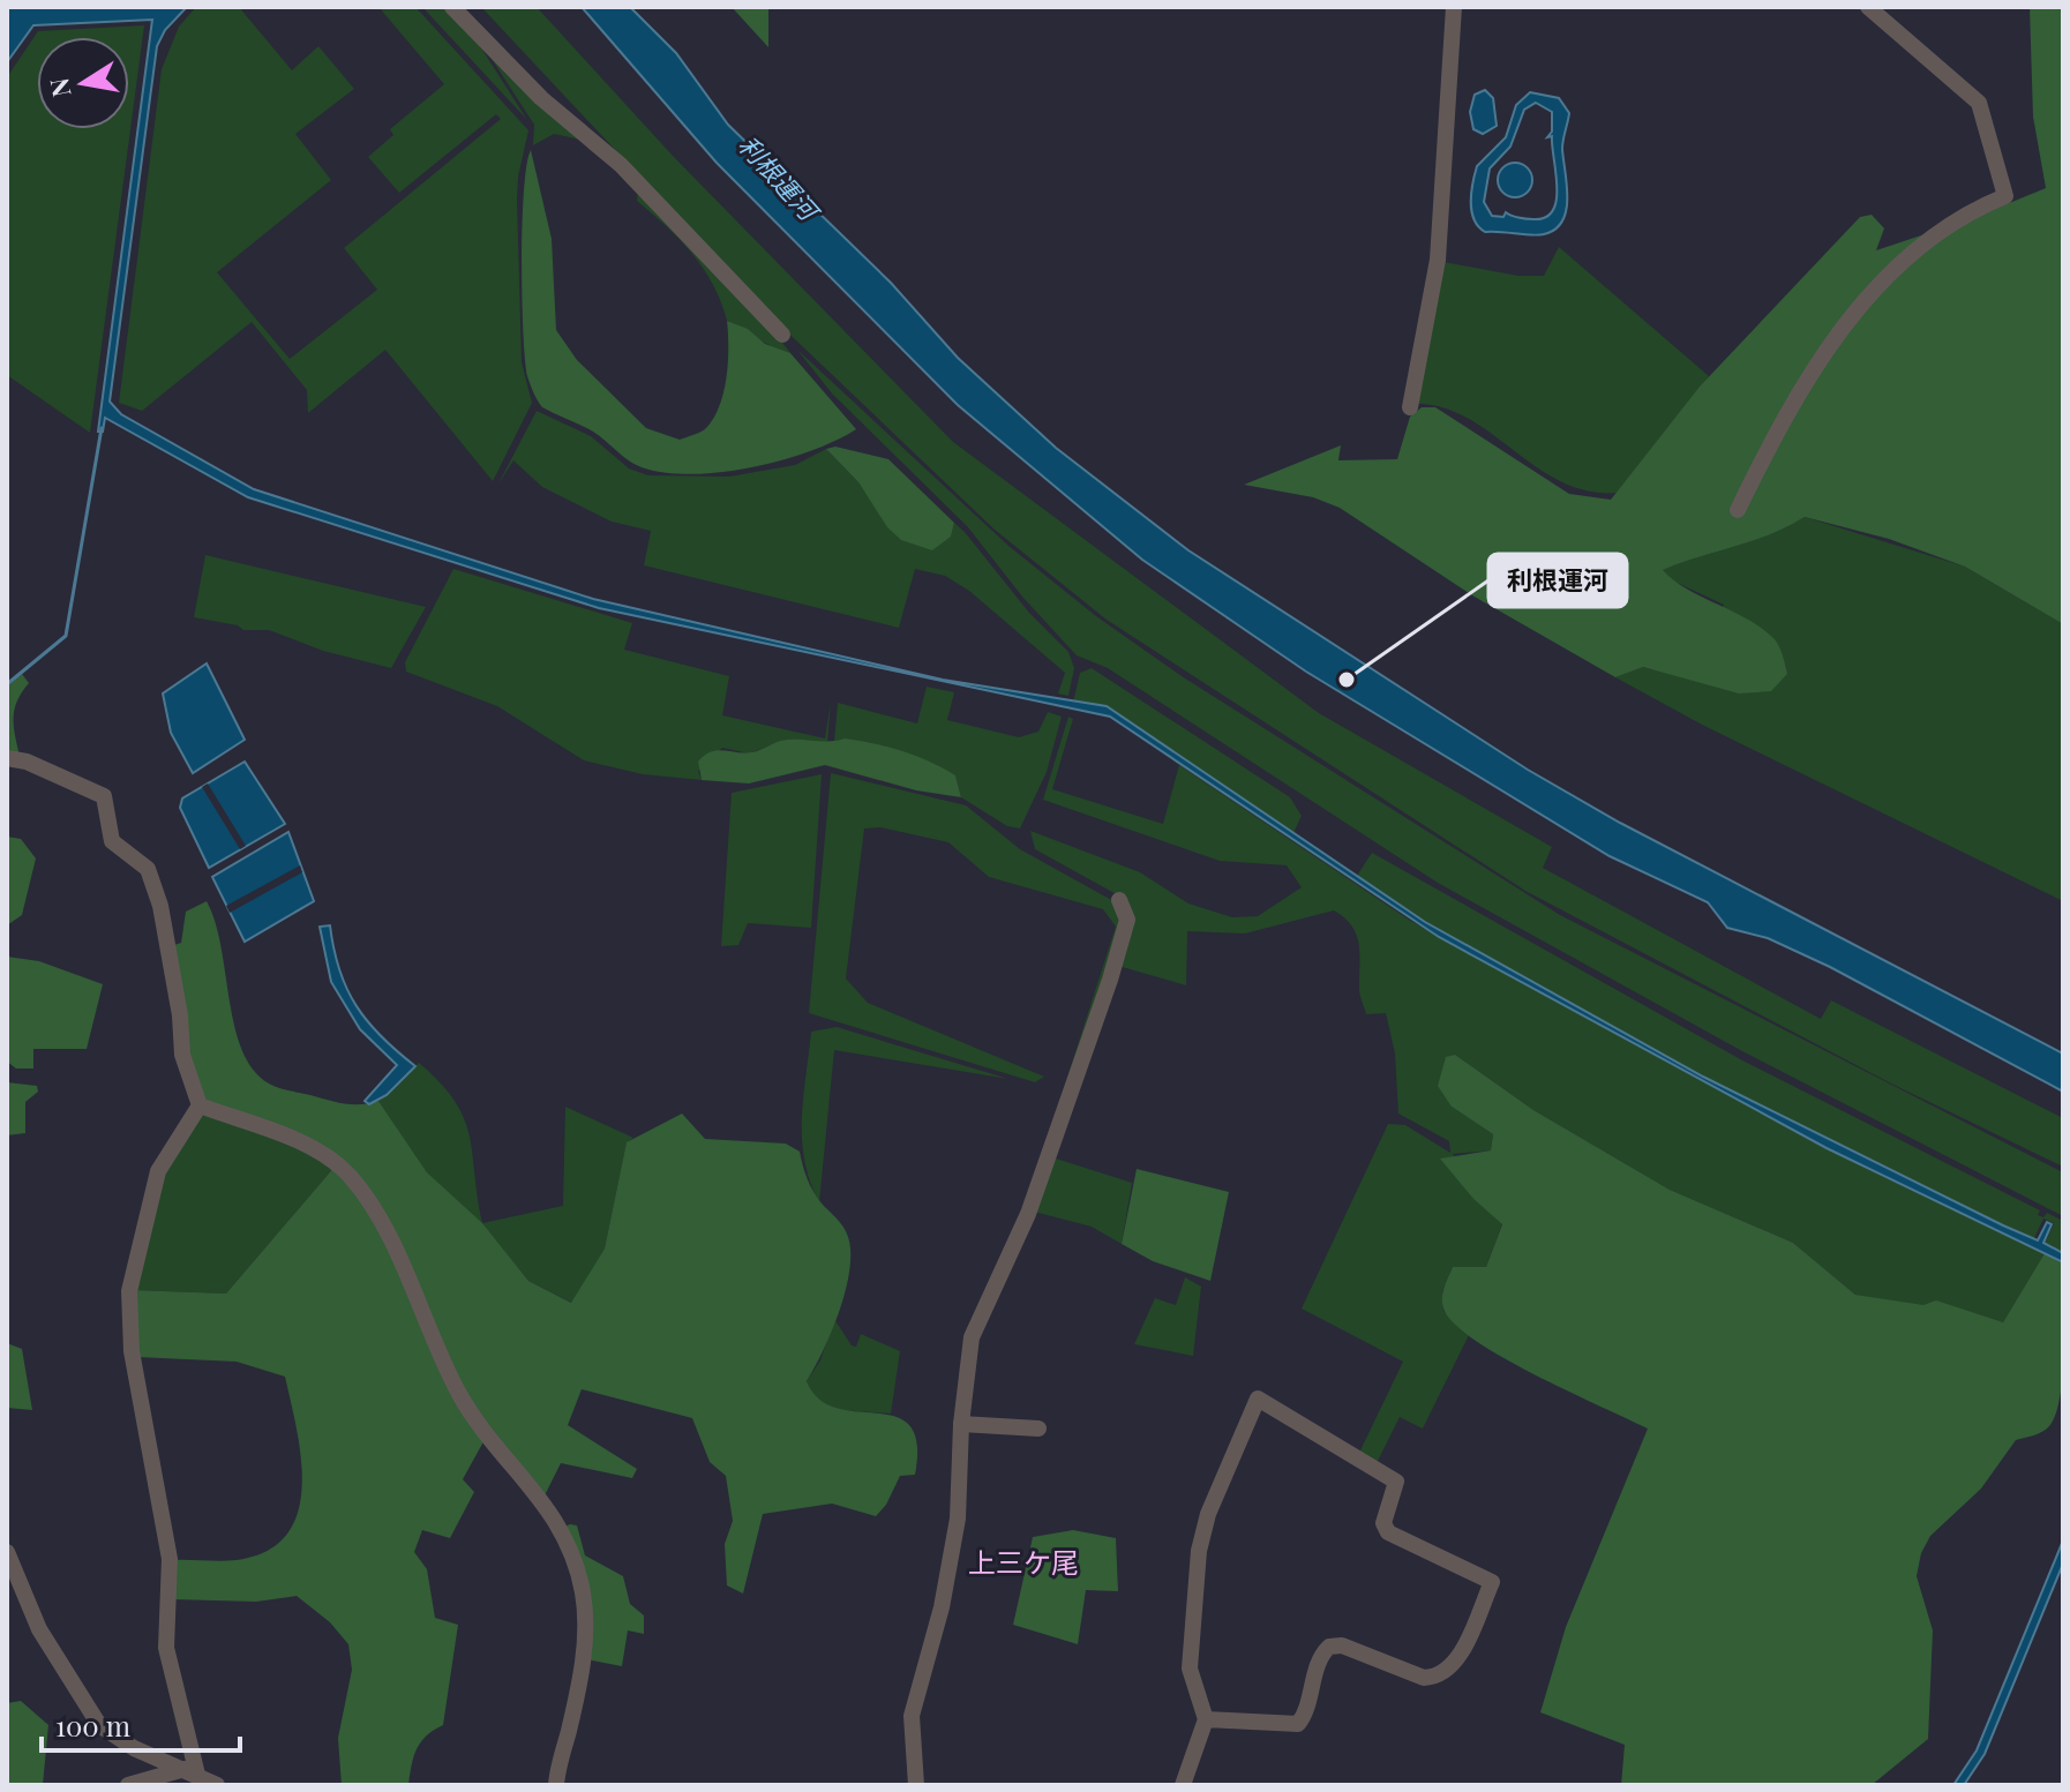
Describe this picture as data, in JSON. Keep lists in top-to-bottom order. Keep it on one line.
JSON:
{"districts":["上三ケ尾"],"water":["利根運河"],"places":["利根運河"],"scale_bar":"100 m","north":"left"}
